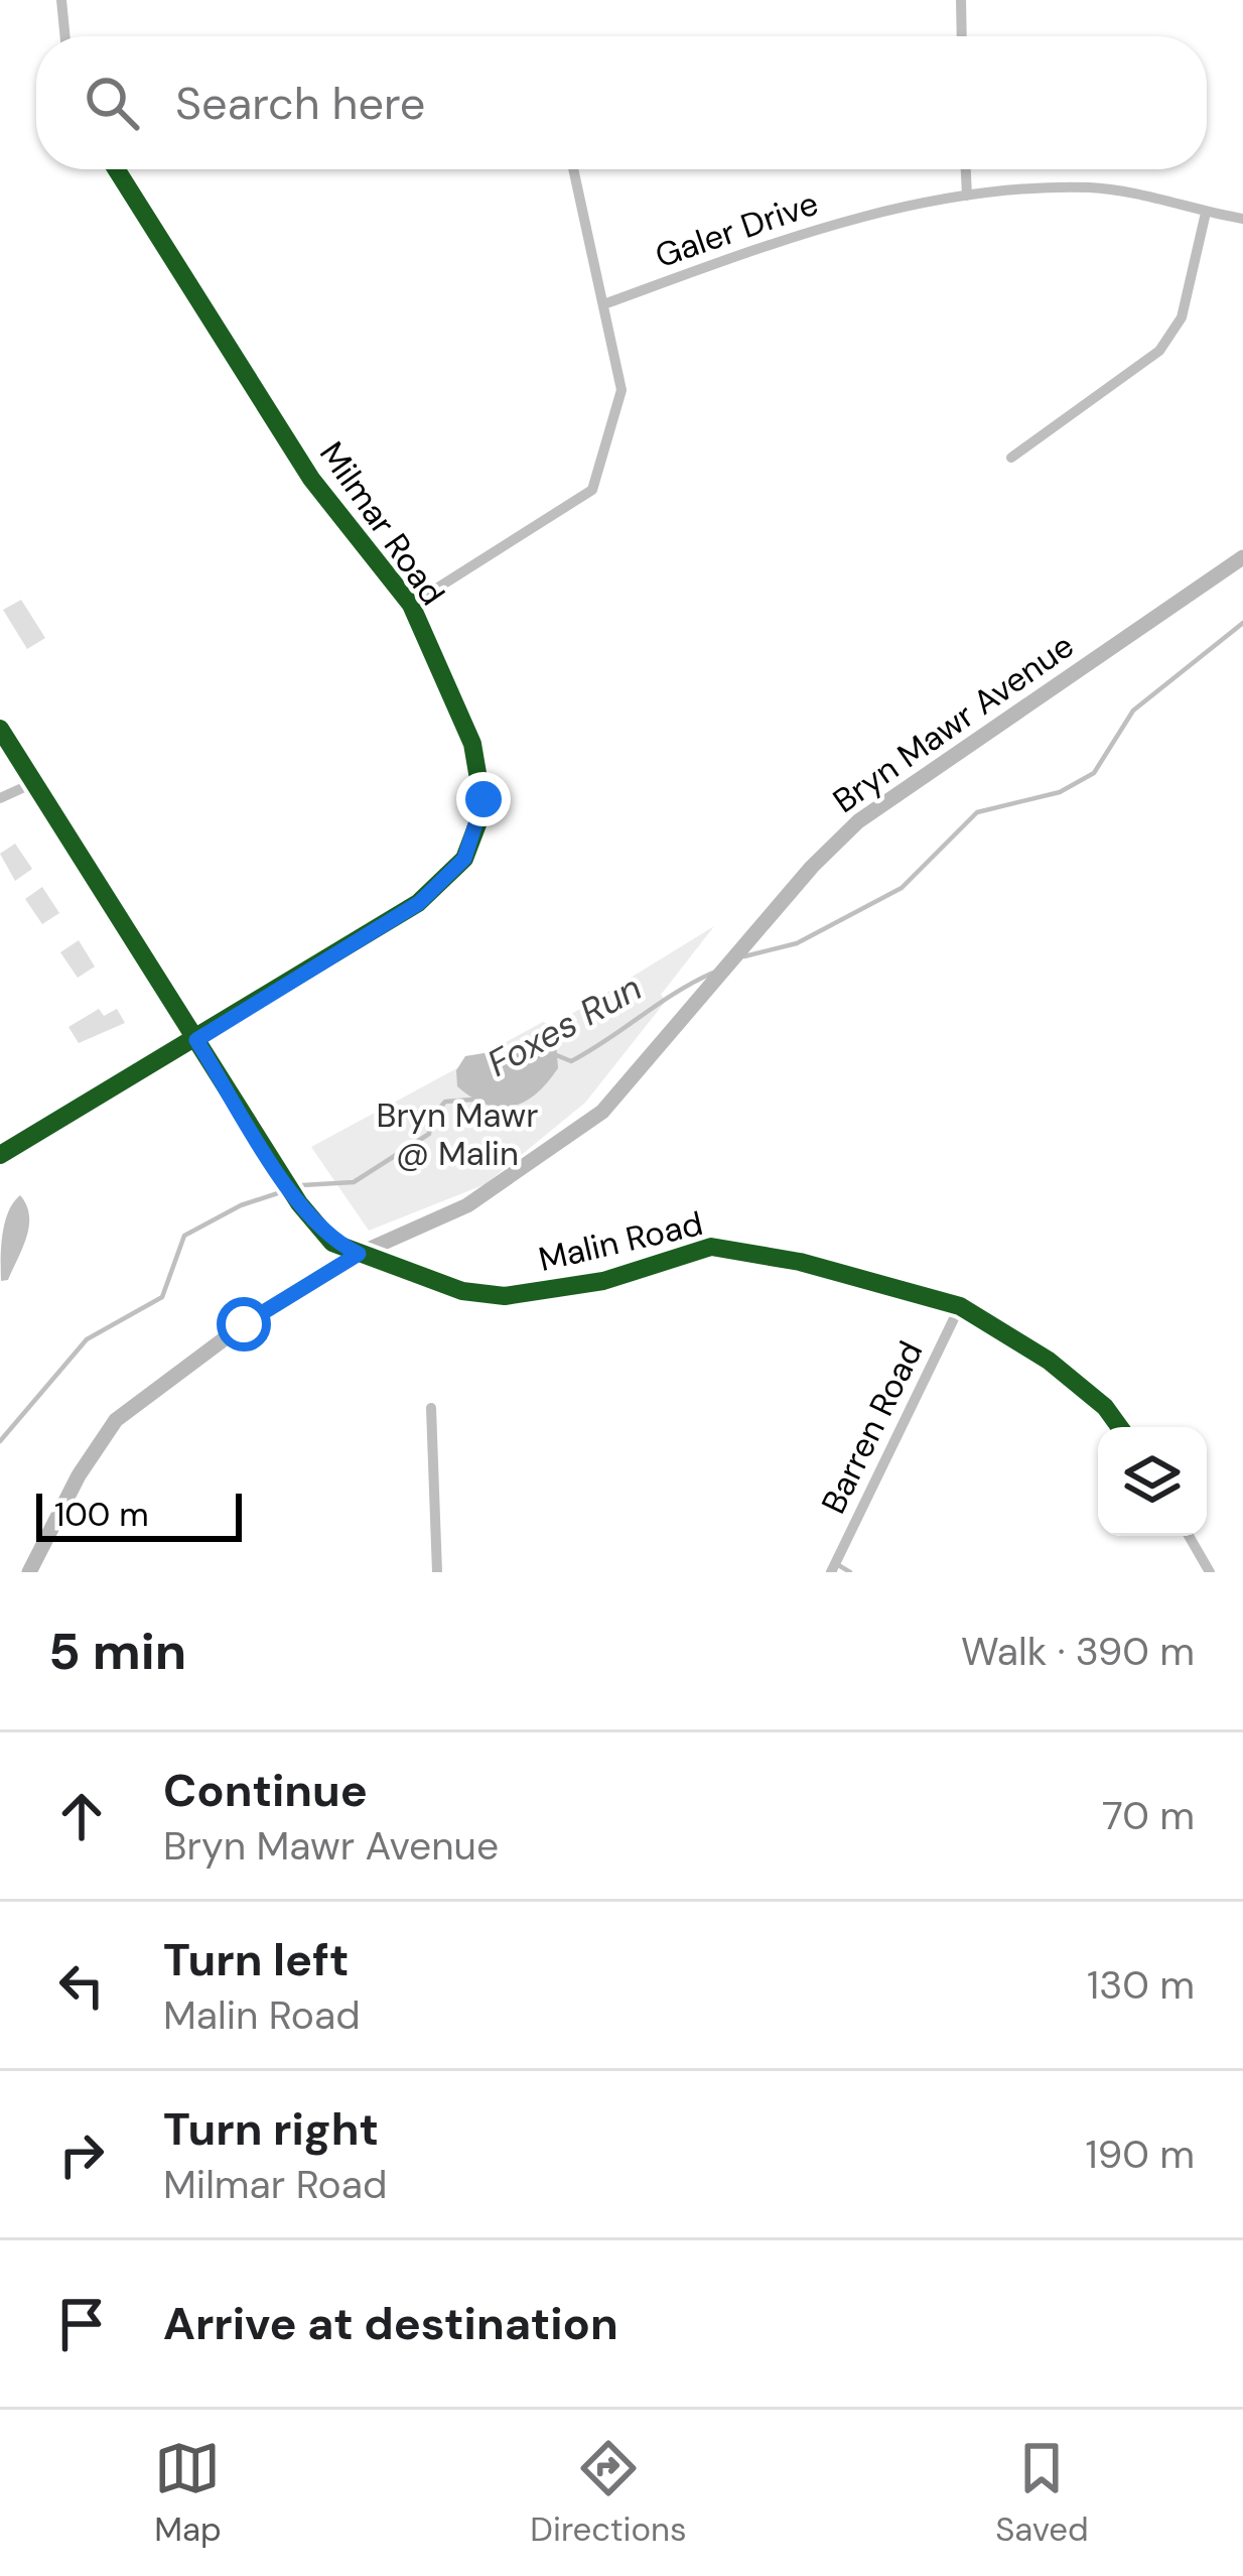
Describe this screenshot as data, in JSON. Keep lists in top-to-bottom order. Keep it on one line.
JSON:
{"streets":{"main road":["Bryn Mawr Avenue"],"street":["Galer Drive","Milmar Road","Malin Road","Barren Road"]},"crossings":[["Milmar Road","Malin Road"],["Bryn Mawr Avenue","Malin Road"],["Malin Road","Barren Road"]],"water":["Foxes Run"],"parks":["Bryn Mawr @ Malin"],"scale_bar":"100 m","page":{"search":"Search here","scale":"100 m","heading":["5 min","Walk · 390 m"],"list":[["Continue","Bryn Mawr Avenue","70 m"],["Turn left","Malin Road","130 m"],["Turn right","Milmar Road","190 m"],"Arrive at destination"],"nav":["Map","Directions","Saved"]}}
